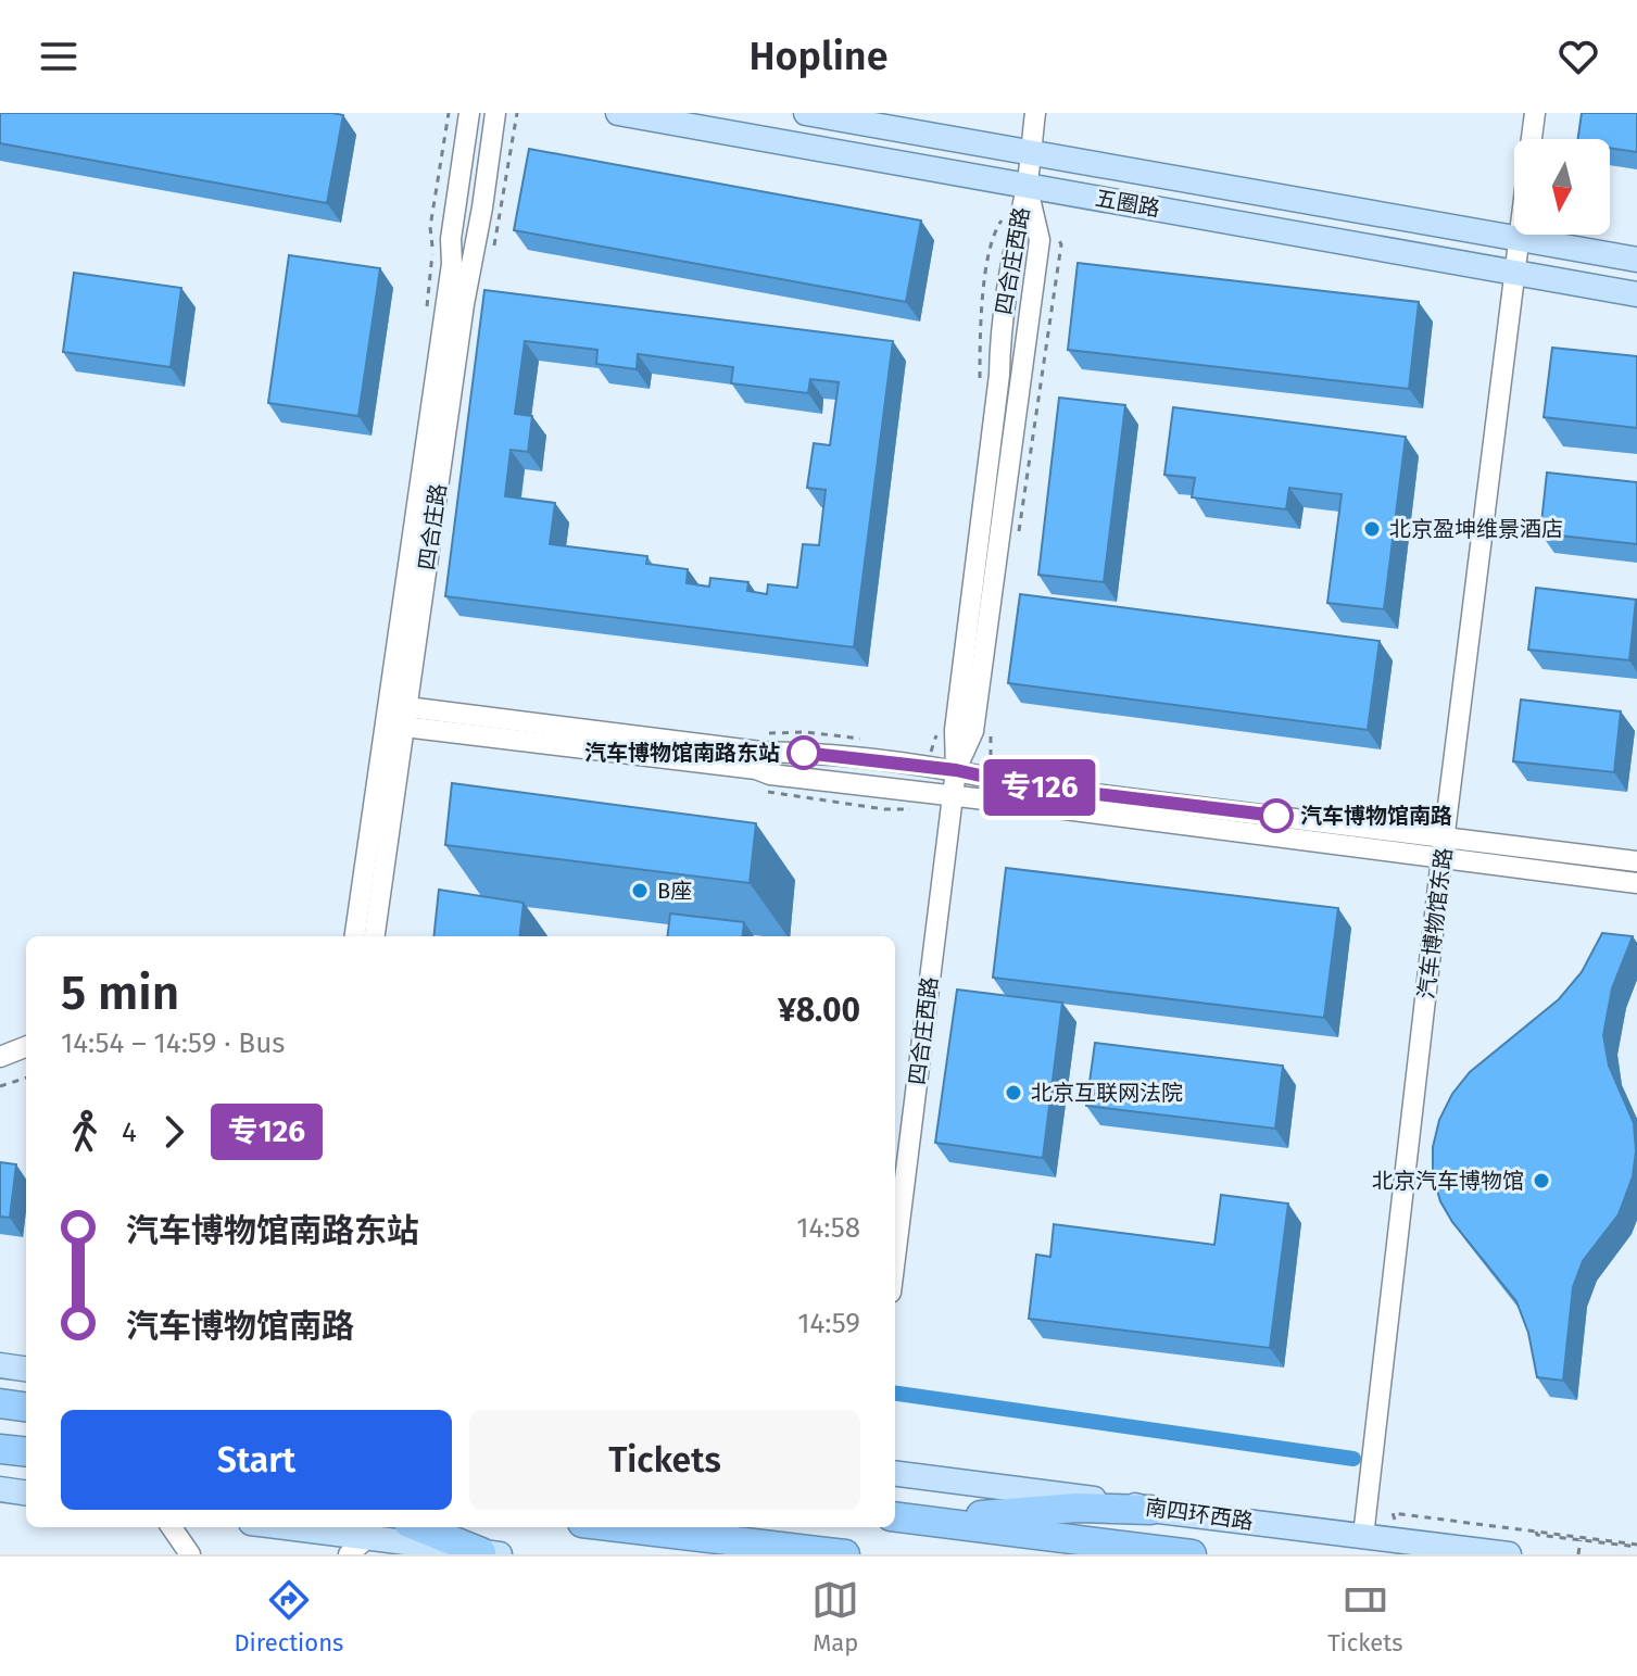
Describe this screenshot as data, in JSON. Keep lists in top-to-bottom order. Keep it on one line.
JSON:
{"streets":{"highway":["南四环西路"],"main road":["五圈路"],"street":["四合庄西路","四合庄路","汽车博物馆东路"]},"crossings":[["五圈路","四合庄西路"],["五圈路","汽车博物馆东路"],["汽车博物馆东路","南四环西路"]],"places":["北京盈坤维景酒店","汽车博物馆南路东站","汽车博物馆南路","B座","北京互联网法院","北京汽车博物馆"],"lines":["bus line 专126"],"north":"bottom","page":{"header":"Hopline","on_map":"专126","heading":["5 min","14:54 – 14:59 · Bus","¥8.00"],"legs":["4","专126"],"list":[{"name":"汽车博物馆南路东站","value":"14:58"},{"name":"汽车博物馆南路","value":"14:59"}],"buttons":["Start","Tickets"],"tabs":["Directions","Map","Tickets"]}}
